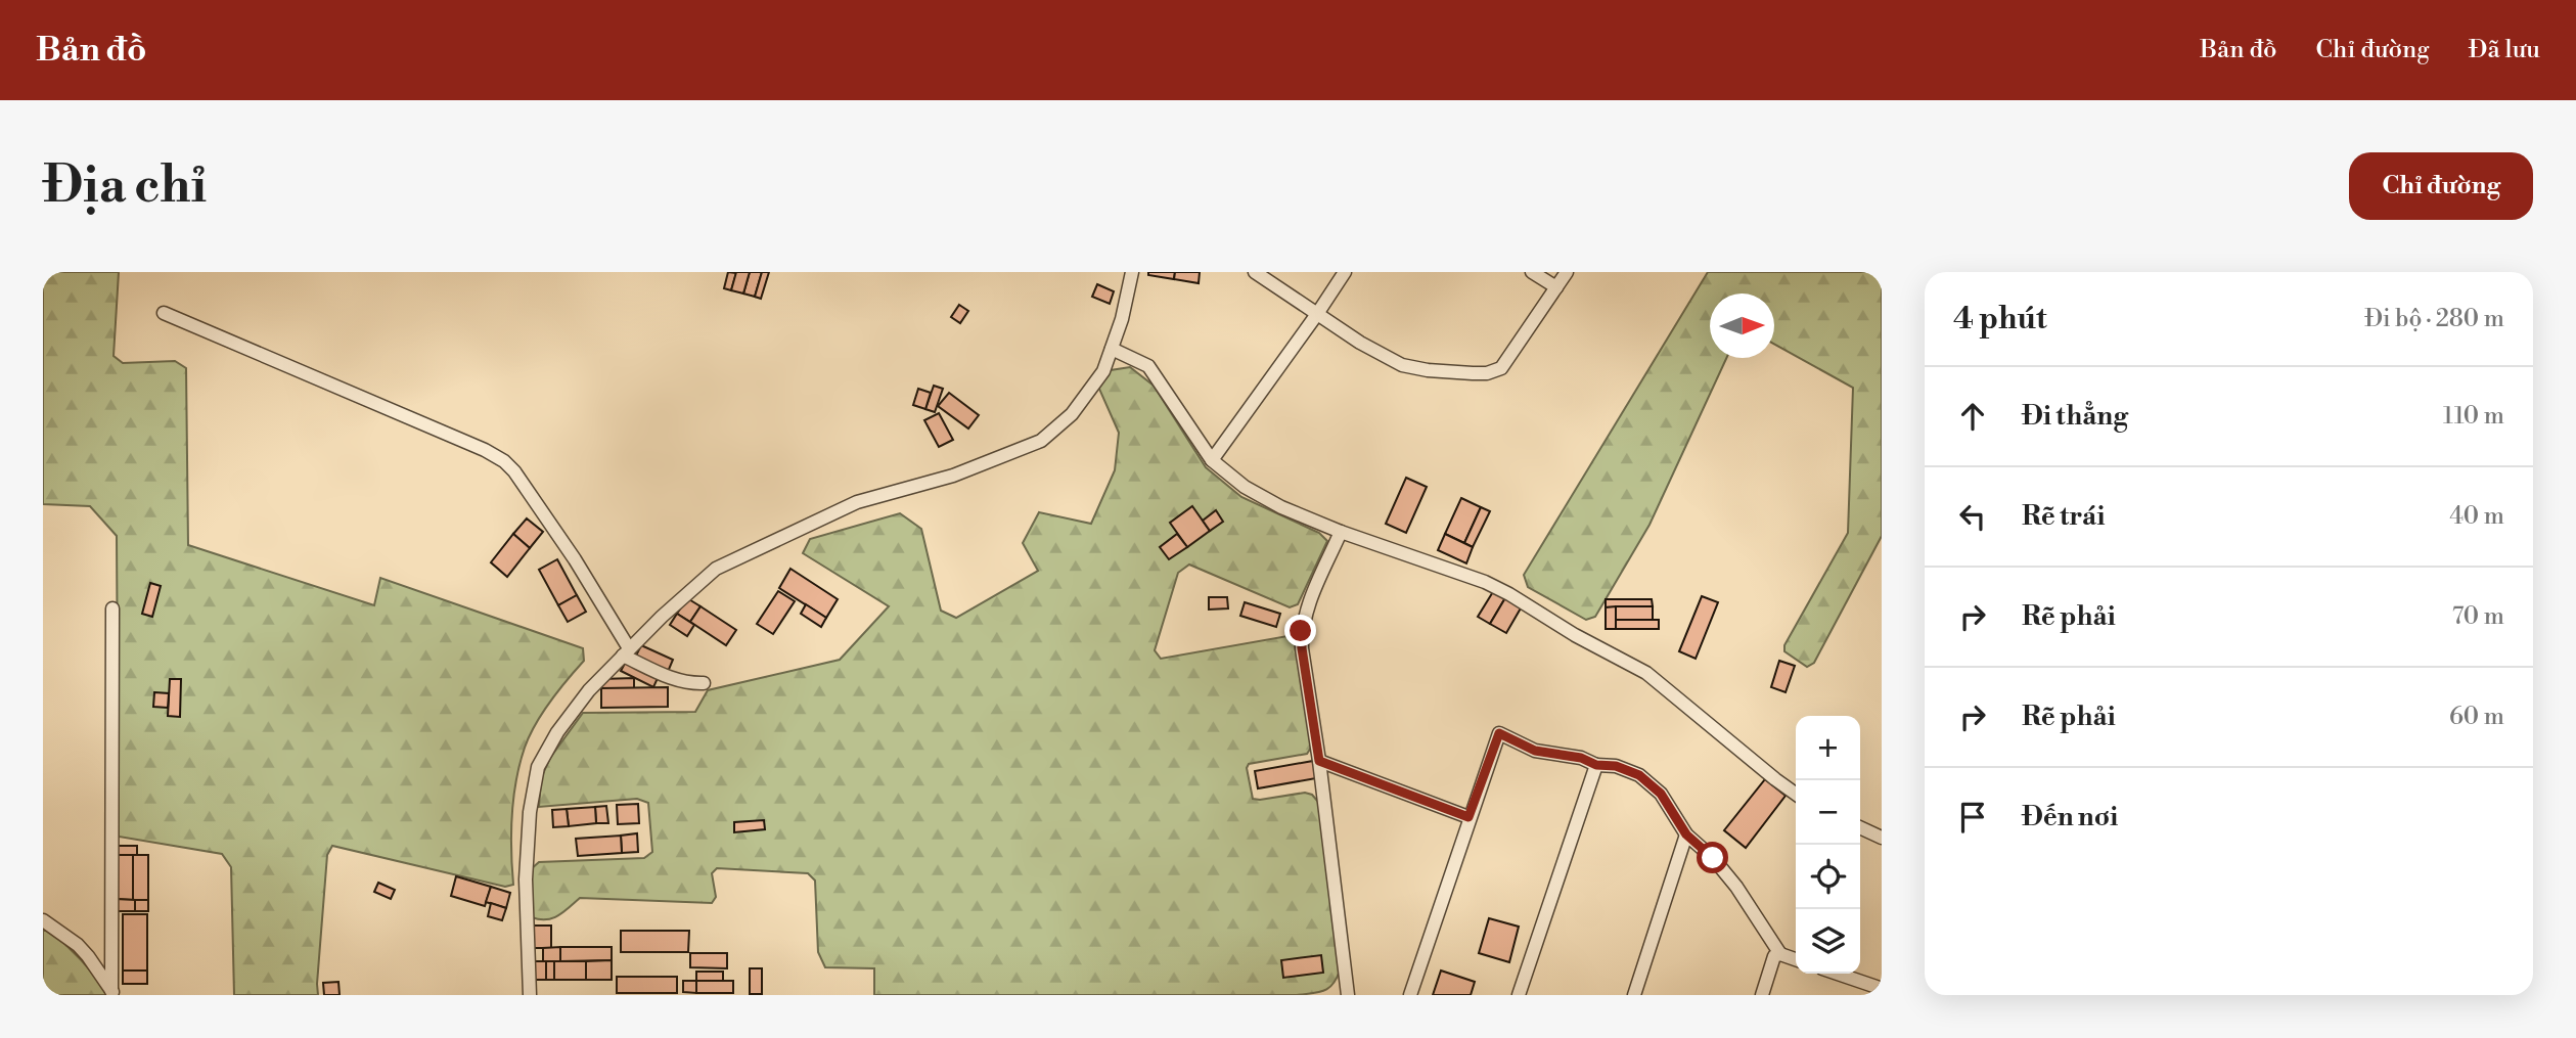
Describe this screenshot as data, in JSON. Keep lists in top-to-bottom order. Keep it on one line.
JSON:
{"north":"right","page":{"header":"Bản đồ","nav":["Bản đồ","Chỉ đường","Đã lưu"],"buttons":"Chỉ đường","title":"Địa chỉ","heading":["4 phút","Đi bộ · 280 m"],"list":[["Đi thẳng","110 m"],["Rẽ trái","40 m"],["Rẽ phải","70 m"],["Rẽ phải","60 m"],"Đến nơi"],"map_buttons":["+","−"]}}
